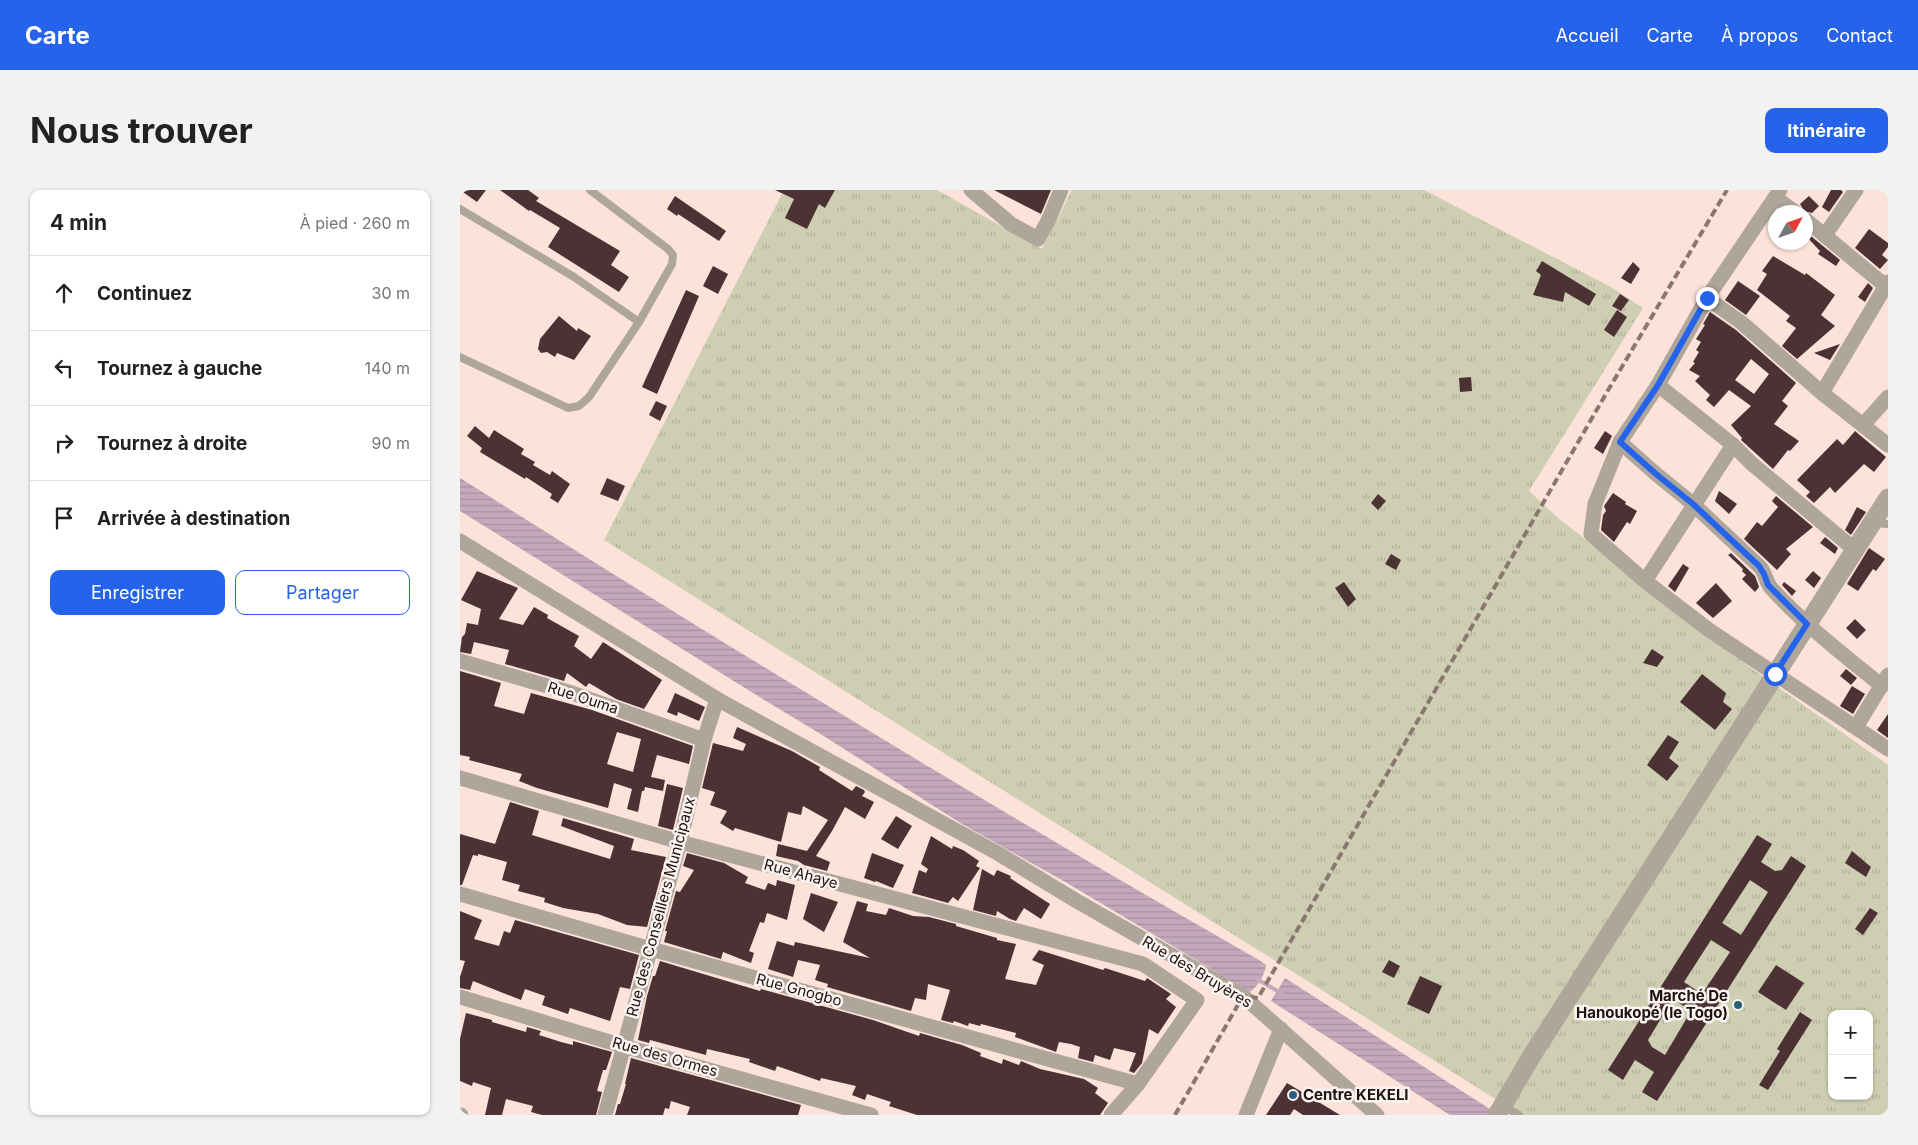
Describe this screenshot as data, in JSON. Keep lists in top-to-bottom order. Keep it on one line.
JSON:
{"streets":{"street":["Rue Ouma","Rue Ahaye","Rue des Conseillers Municipaux","Rue des Bruyères","Rue Gnogbo","Rue des Ormes"]},"crossings":[["Rue Ouma","Rue des Conseillers Municipaux"],["Rue Ahaye","Rue des Conseillers Municipaux"],["Rue Ahaye","Rue Gnogbo"],["Rue des Conseillers Municipaux","Rue des Bruyères"],["Rue des Conseillers Municipaux","Rue Gnogbo"],["Rue des Conseillers Municipaux","Rue des Ormes"]],"places":["Marché De Hanoukopé (le Togo)","Centre KEKELI"],"north":"top right","page":{"header":"Carte","nav":["Accueil","Carte","À propos","Contact"],"buttons":["Itinéraire",["Enregistrer","Partager"]],"title":"Nous trouver","heading":["4 min","À pied · 260 m"],"list":[["Continuez","30 m"],["Tournez à gauche","140 m"],["Tournez à droite","90 m"],"Arrivée à destination"],"map_buttons":["+","−"]}}
